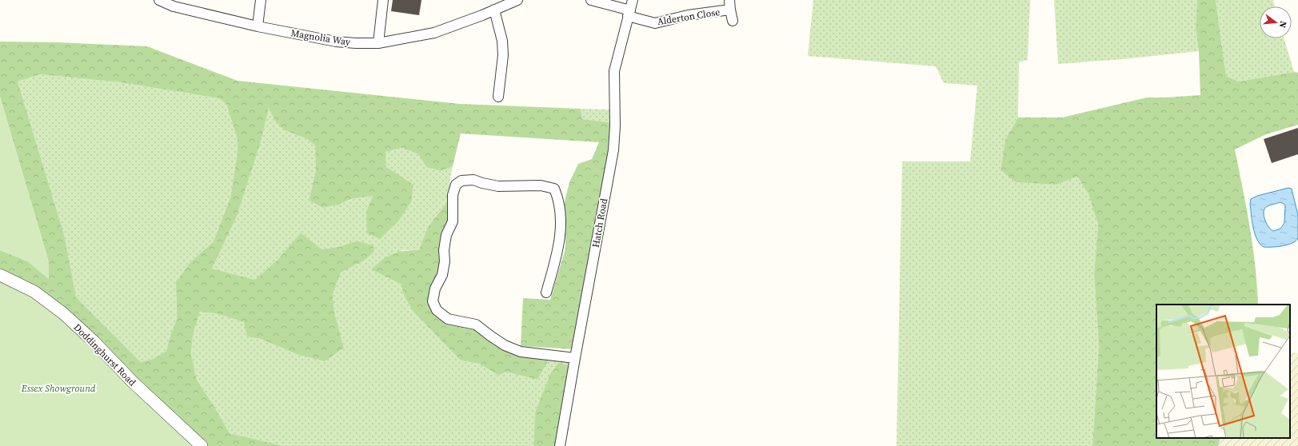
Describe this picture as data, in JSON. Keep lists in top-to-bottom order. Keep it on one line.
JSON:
{"streets":{"street":["Alderton Close","Magnolia Way","Hatch Road","Doddinghurst Road"]},"crossings":[["Alderton Close","Hatch Road"]],"parks":["Essex Showground"],"north":"right"}
